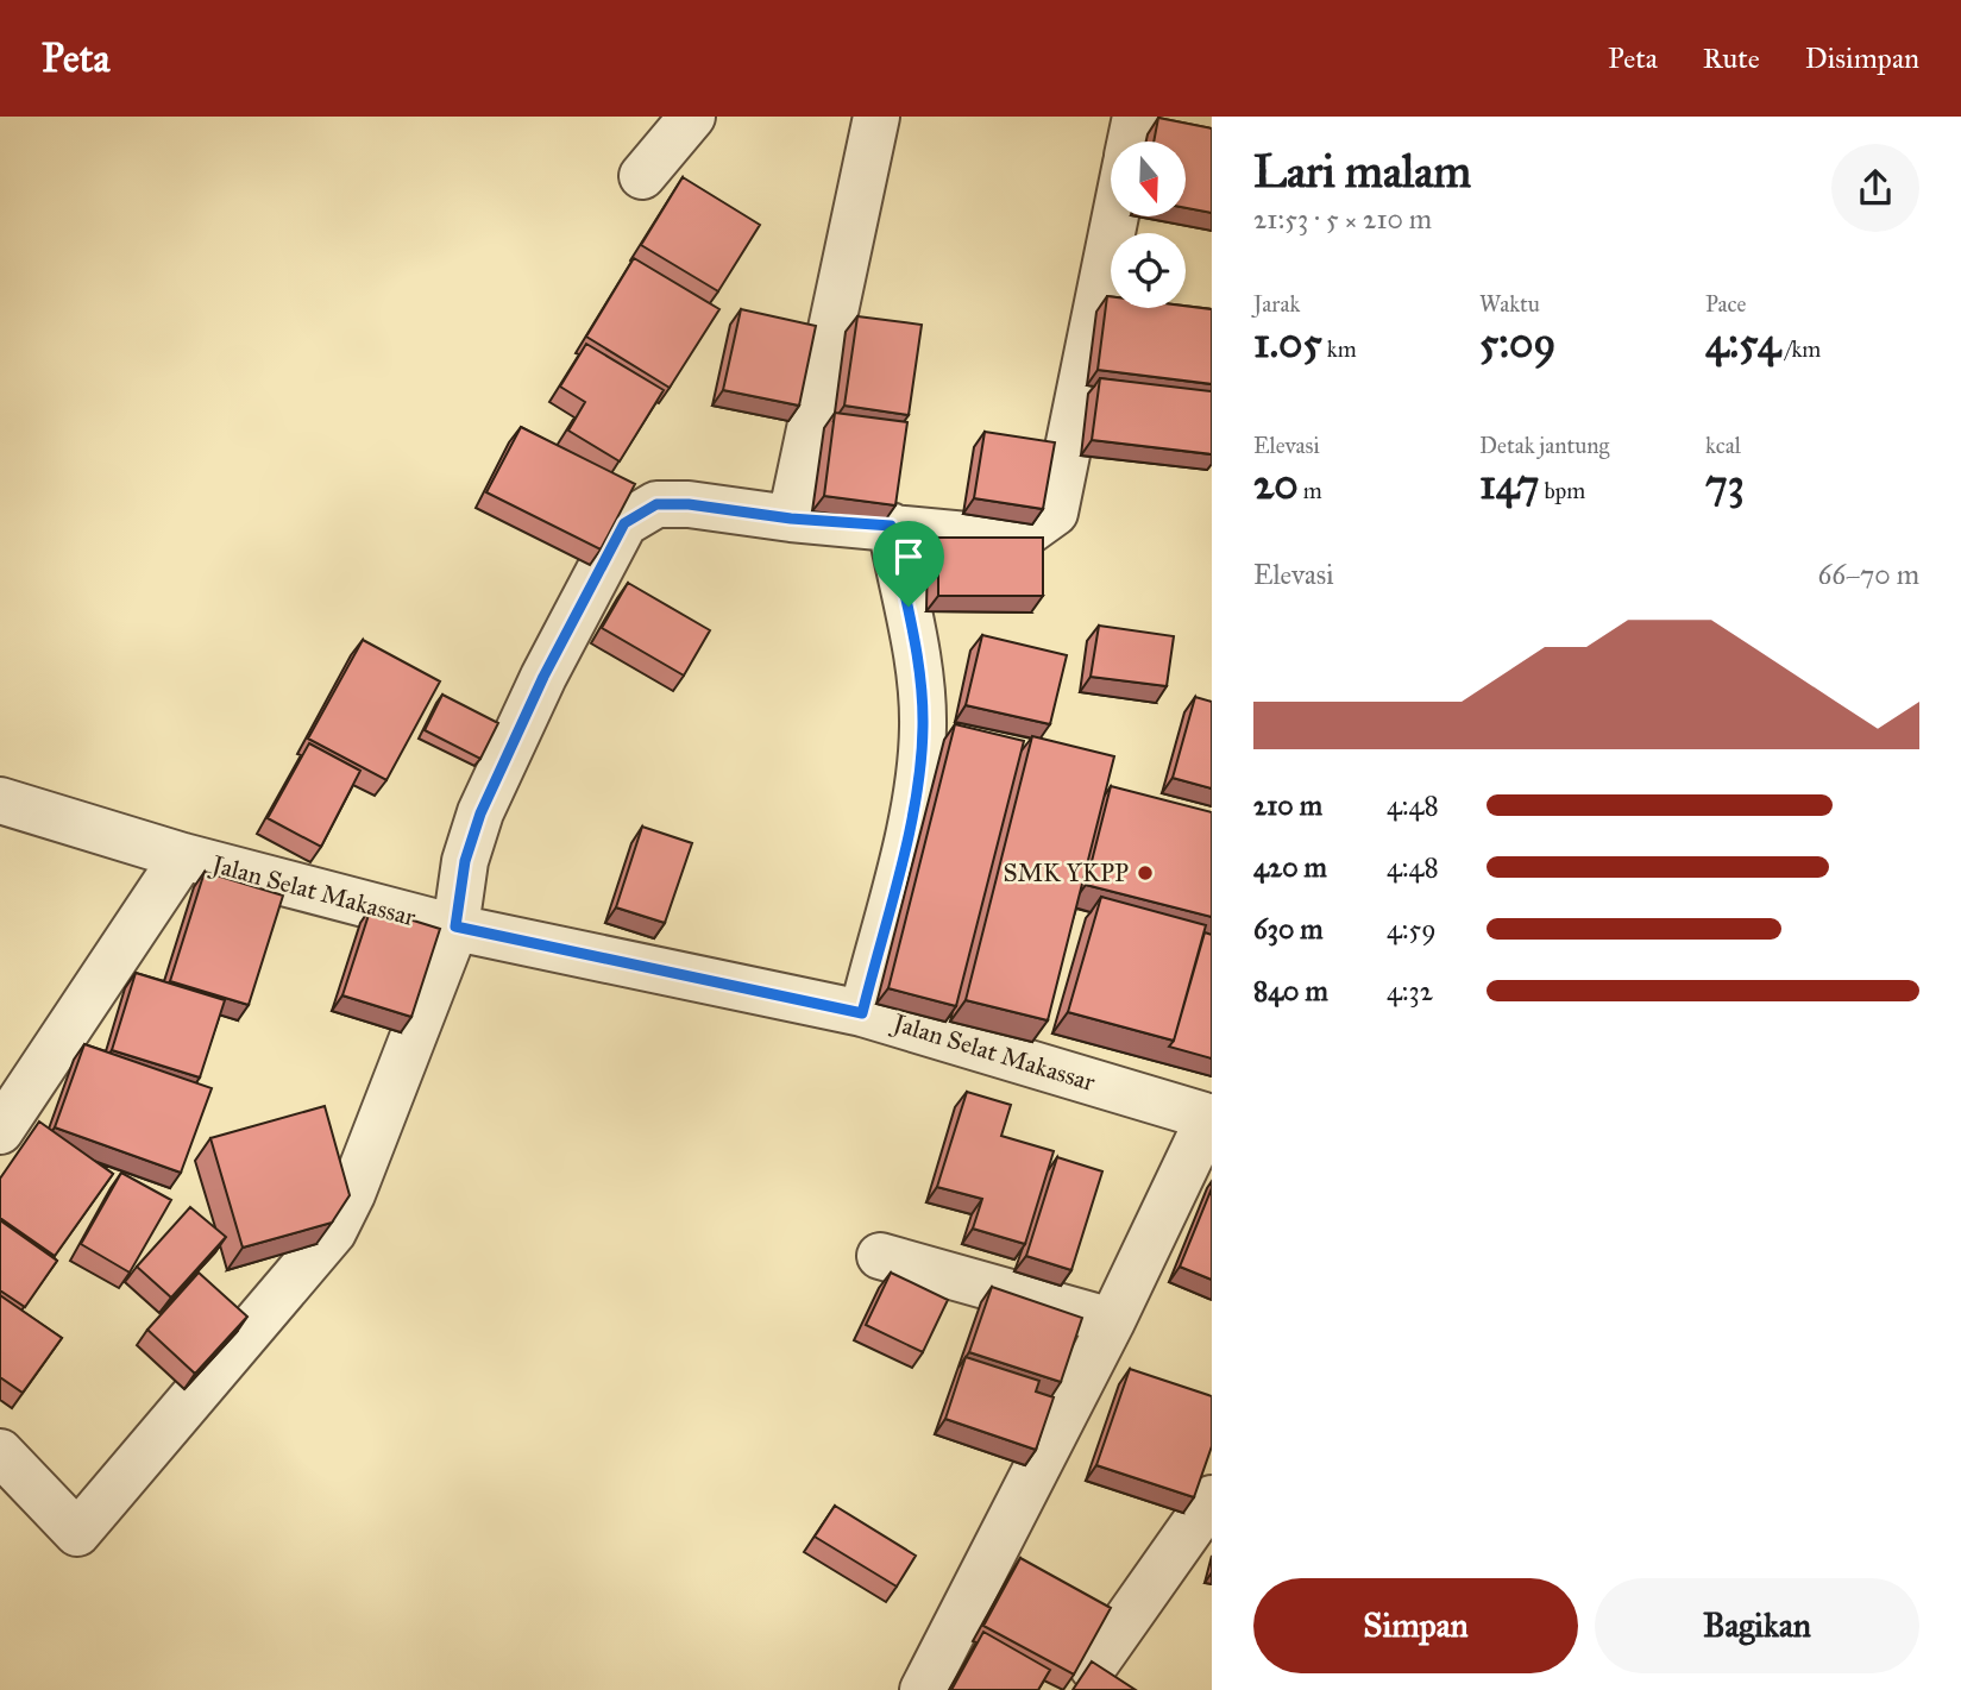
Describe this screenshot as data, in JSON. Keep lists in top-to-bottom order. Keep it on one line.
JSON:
{"streets":{"street":["Jalan Selat Makassar"]},"places":["SMK YKPP"],"north":"bottom","page":{"header":"Peta","nav":["Peta","Rute","Disimpan"],"heading":["Lari malam","21:53 · 5 × 210 m"],"stats":[["Jarak","1.05 km"],["Waktu","5:09"],["Pace","4:54 /km"],["Elevasi","20 m"],["Detak jantung","147 bpm"],["kcal","73"]],"chart":["Elevasi","66–70 m"],"list":[{"name":"210 m","note":"4:48"},{"name":"420 m","note":"4:48"},{"name":"630 m","note":"4:59"},{"name":"840 m","note":"4:32"}],"buttons":["Simpan","Bagikan"]}}
